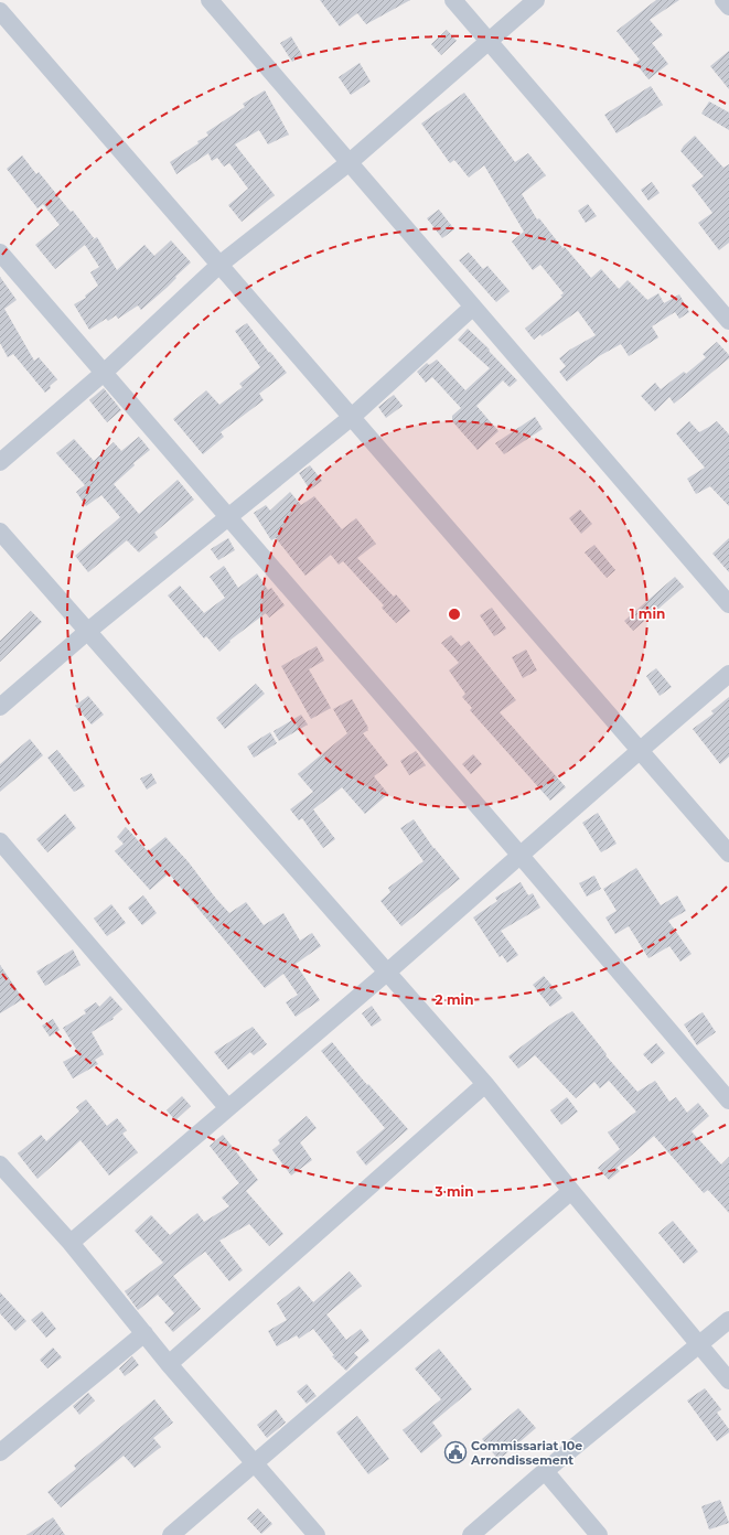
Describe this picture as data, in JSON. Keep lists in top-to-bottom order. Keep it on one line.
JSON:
{"places":{"public building":["Commissariat 10e Arrondissement"]},"rings":["1 min","2 min","3 min"]}
